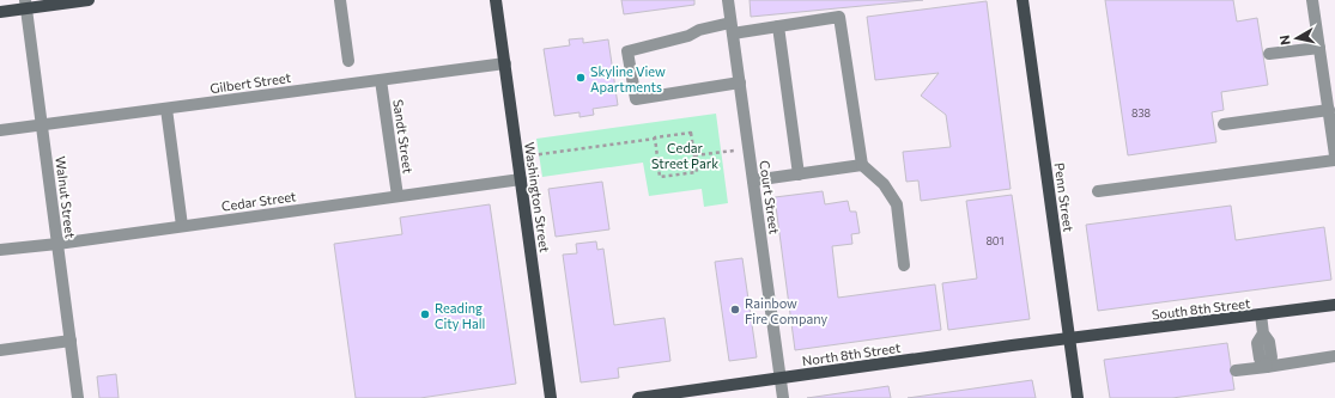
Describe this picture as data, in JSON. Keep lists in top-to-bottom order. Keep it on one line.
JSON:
{"streets":{"main road":["Washington Street","Penn Street","South 8th Street","North 8th Street"],"street":["Gilbert Street","Sandt Street","Walnut Street","Court Street","Cedar Street"]},"crossings":[["Gilbert Street","Sandt Street"],["Gilbert Street","Walnut Street"],["Gilbert Street","Washington Street"],["Sandt Street","Cedar Street"],["Walnut Street","Cedar Street"],["Washington Street","Cedar Street"],["Court Street","North 8th Street"],["Penn Street","South 8th Street"],["Penn Street","North 8th Street"],["South 8th Street","North 8th Street"]],"parks":["Cedar Street Park"],"places":["Skyline View Apartments","Rainbow Fire Company","Reading City Hall"],"house_numbers":["838","801"],"north":"left"}
